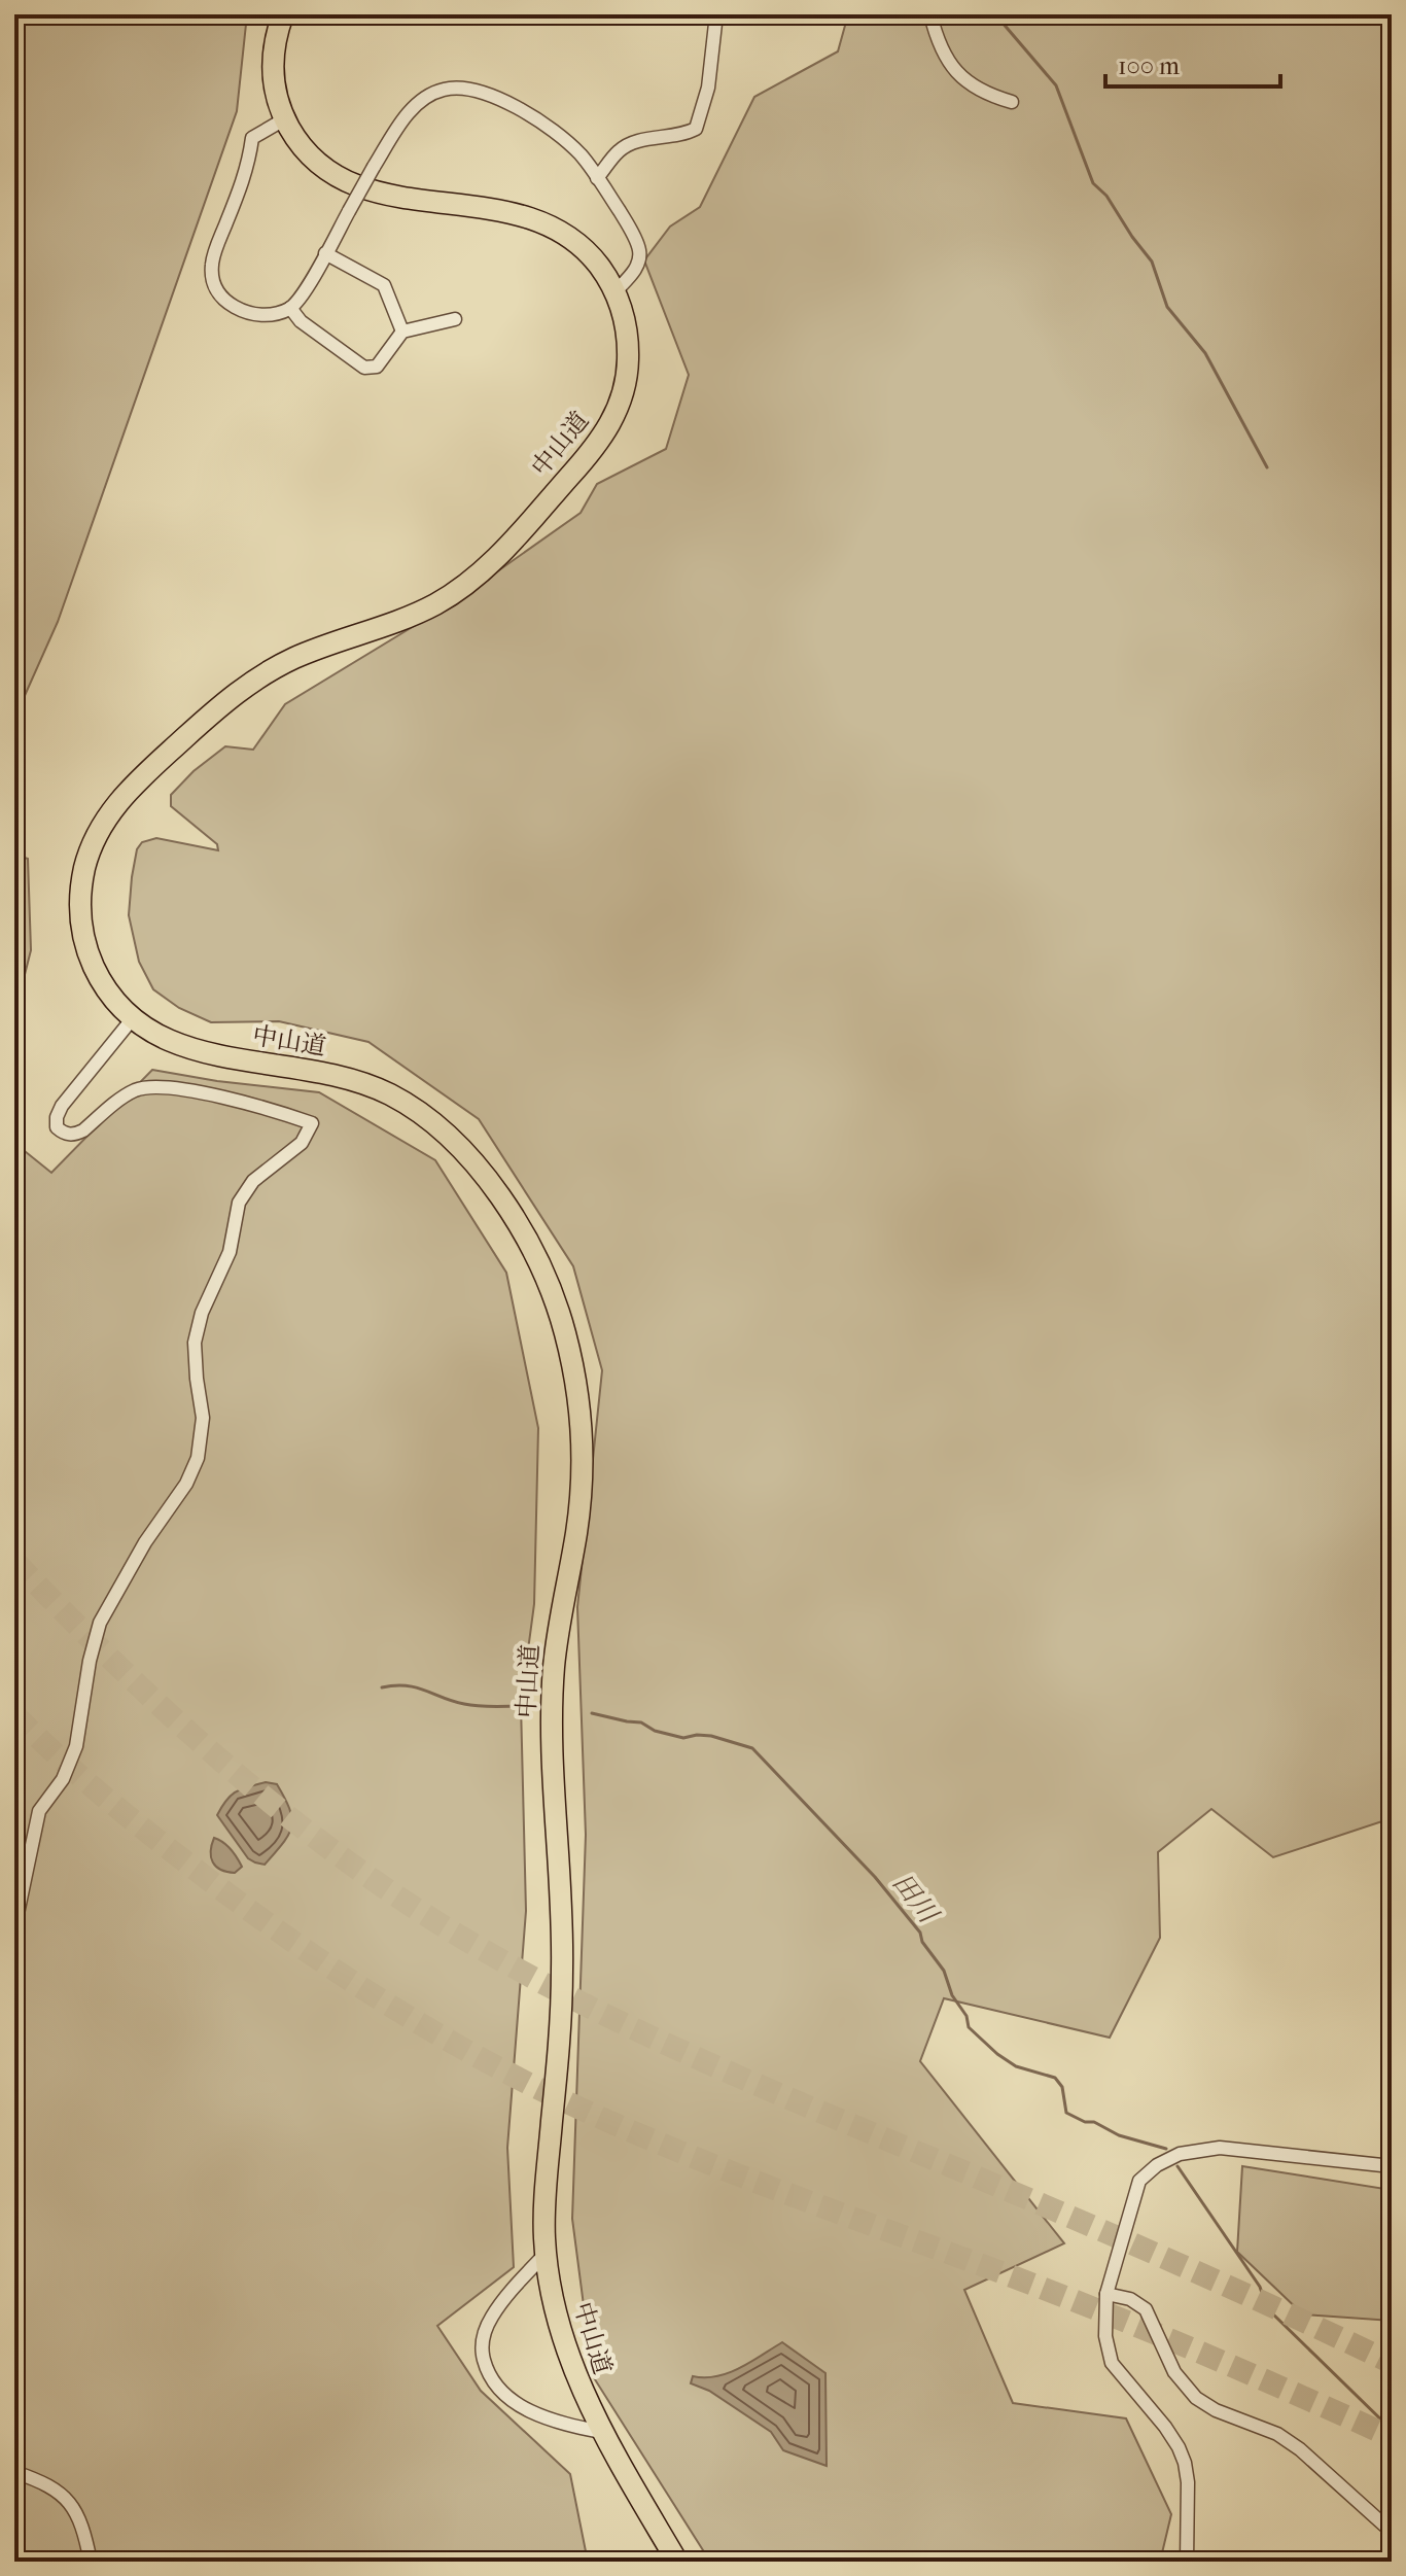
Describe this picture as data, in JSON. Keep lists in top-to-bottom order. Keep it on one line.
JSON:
{"streets":{"highway":["中山道"]},"water":["田川"],"scale_bar":"100 m"}
